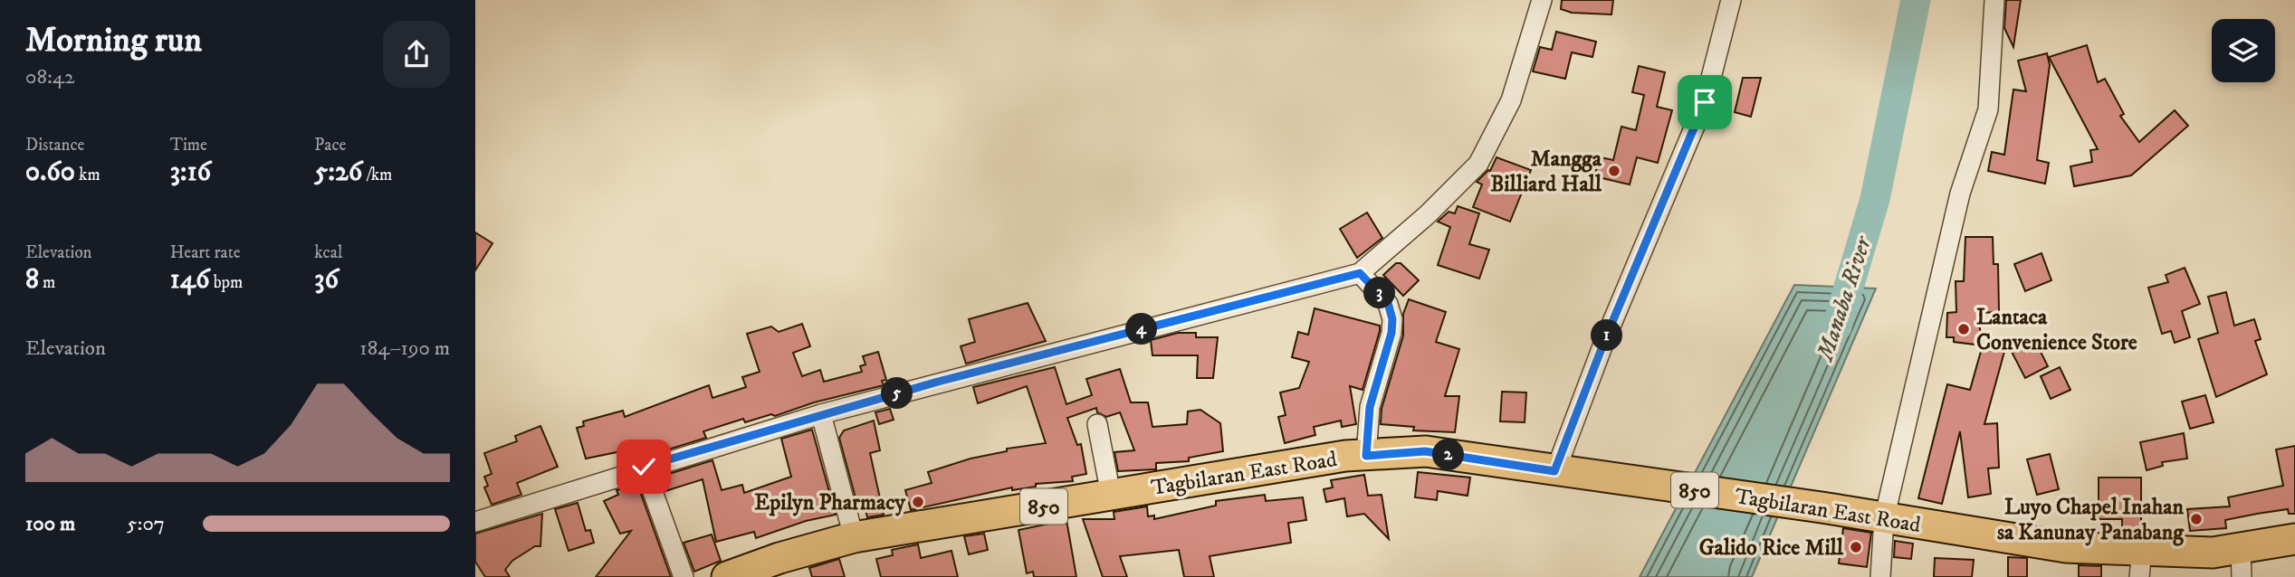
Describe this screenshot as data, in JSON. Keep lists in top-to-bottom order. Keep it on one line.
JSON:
{"streets":{"main road":["Tagbilaran East Road","850"]},"water":["Manaba River"],"places":["Mangga Billiard Hall","Lantaca Convenience Store","Epilyn Pharmacy","Luyo Chapel Inahan sa Kanunay Panabang","Galido Rice Mill"],"page":{"heading":["Morning run","08:42"],"stats":[["Distance","0.60 km"],["Time","3:16"],["Pace","5:26 /km"],["Elevation","8 m"],["Heart rate","146 bpm"],["kcal","36"]],"pins":["3","4","1","5","2"],"chart":["Elevation","184–190 m"],"list":[{"name":"100 m","note":"5:07"}]}}
